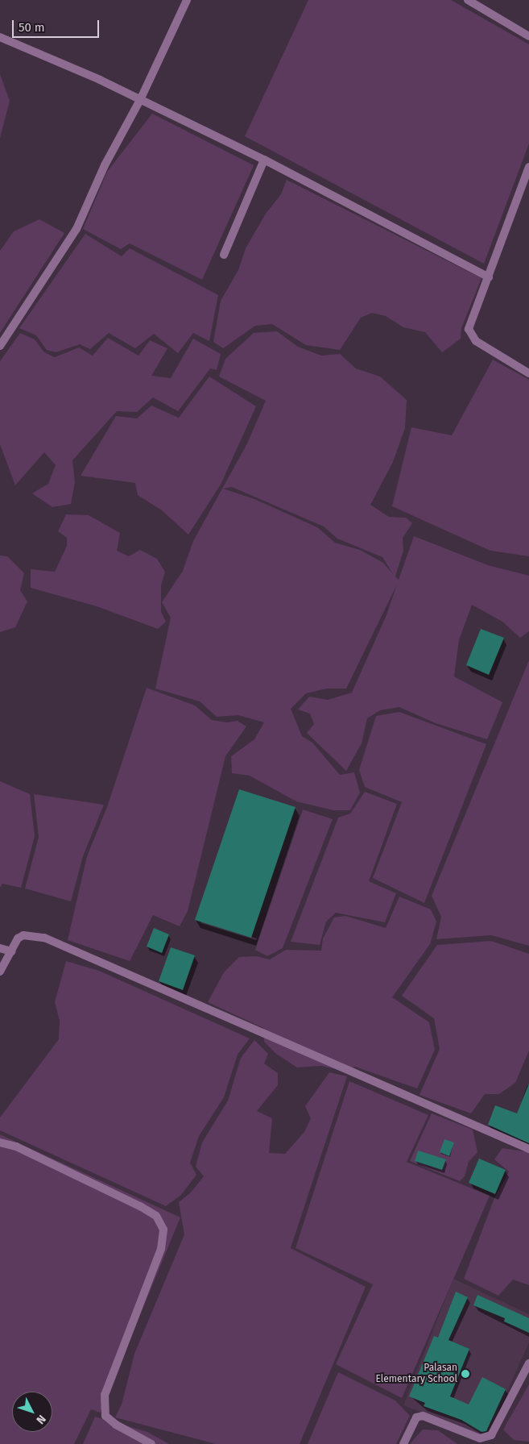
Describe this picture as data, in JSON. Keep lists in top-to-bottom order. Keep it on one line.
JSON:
{"places":["Palasan Elementary School"],"scale_bar":"50 m","north":"bottom right"}
